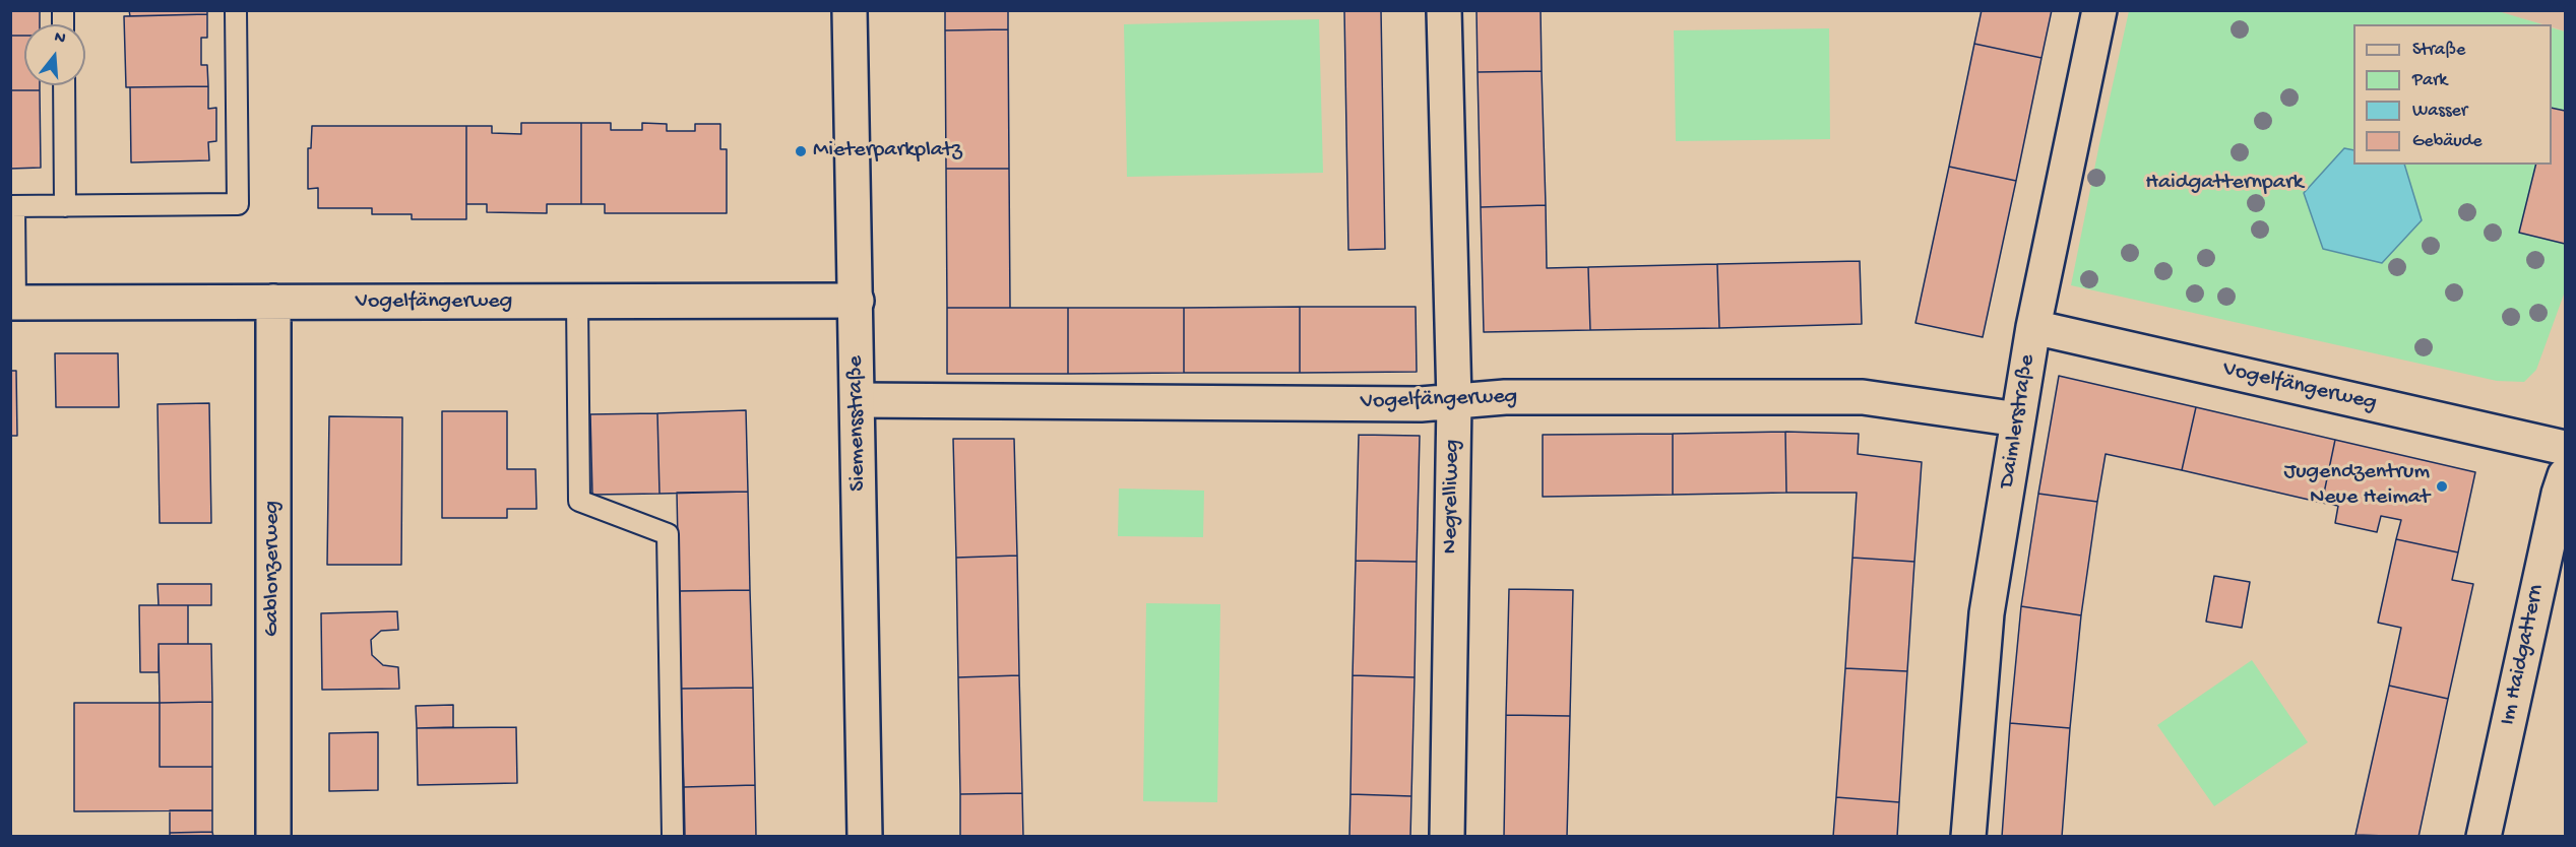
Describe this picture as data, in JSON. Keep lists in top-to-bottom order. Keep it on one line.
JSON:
{"streets":{"street":["Vogelfängerweg","Daimlerstraße","Siemensstraße","Negrelliweg","Gablonzerweg","Im Haidgattern"]},"crossings":[["Vogelfängerweg","Daimlerstraße"],["Vogelfängerweg","Siemensstraße"],["Vogelfängerweg","Negrelliweg"],["Vogelfängerweg","Gablonzerweg"]],"parks":["Haidgatternpark"],"places":["Mieterparkplatz","Jugendzentrum Neue Heimat"],"legend":["Straße","Park","Wasser","Gebäude"],"north":"top"}
